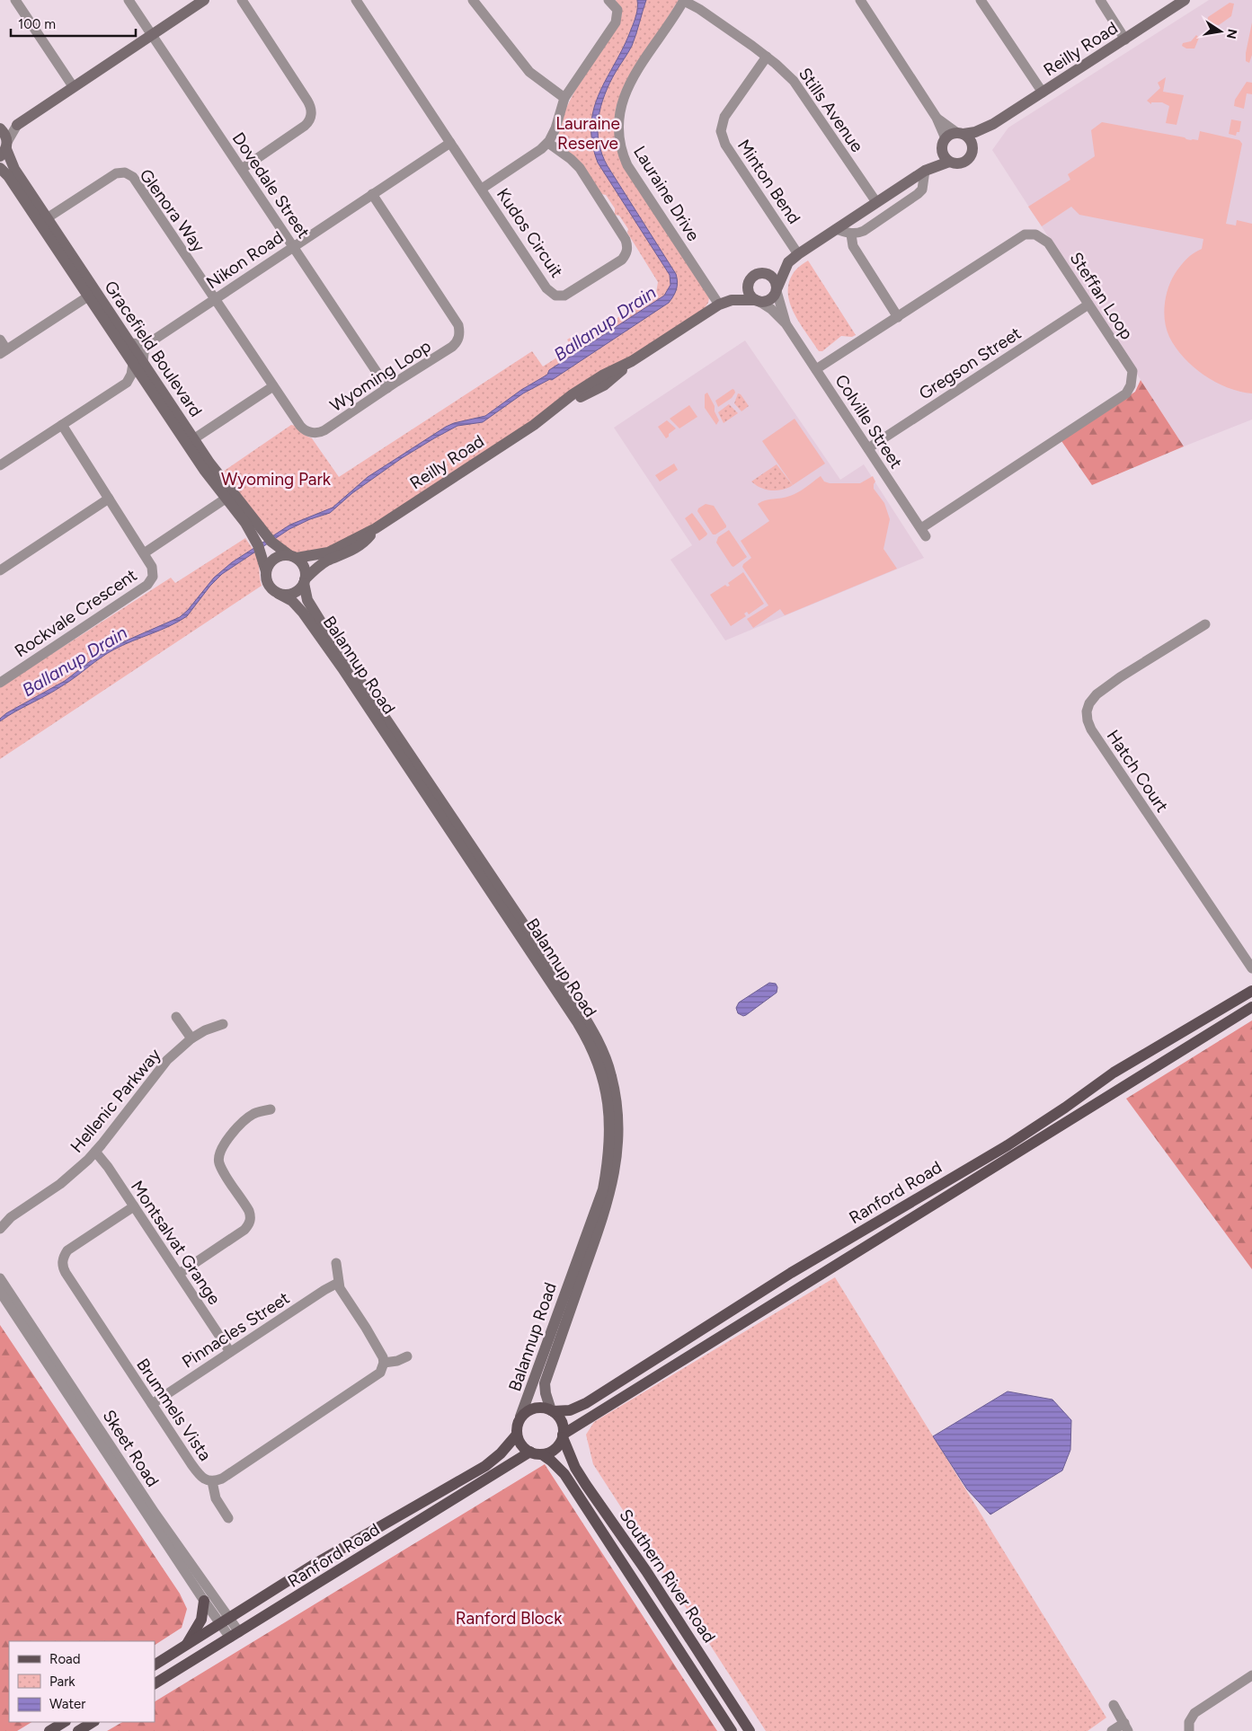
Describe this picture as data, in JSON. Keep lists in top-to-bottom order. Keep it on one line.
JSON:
{"streets":{"main road":["Ranford Road","Southern River Road"],"street":["Reilly Road","Stills Avenue","Minton Bend","Dovedale Street","Lauraine Drive","Glenora Way","Kudos Circuit","Nikon Road","Steffan Loop","Gracefield Boulevard","Gregson Street","Wyoming Loop","Colville Street","Rockvale Crescent","Balannup Road","Hatch Court","Hellenic Parkway","Montsalvat Grange","Pinnacles Street","Brummels Vista","Skeet Road"]},"crossings":[["Reilly Road","Lauraine Drive"],["Reilly Road","Gracefield Boulevard"],["Reilly Road","Colville Street"],["Reilly Road","Balannup Road"],["Stills Avenue","Minton Bend"],["Stills Avenue","Lauraine Drive"],["Dovedale Street","Nikon Road"],["Dovedale Street","Wyoming Loop"],["Glenora Way","Nikon Road"],["Glenora Way","Gracefield Boulevard"],["Glenora Way","Wyoming Loop"],["Kudos Circuit","Nikon Road"],["Nikon Road","Wyoming Loop"],["Steffan Loop","Gregson Street"],["Steffan Loop","Colville Street"],["Gracefield Boulevard","Balannup Road"],["Gregson Street","Colville Street"],["Balannup Road","Ranford Road"],["Balannup Road","Southern River Road"],["Hellenic Parkway","Montsalvat Grange"],["Ranford Road","Skeet Road"],["Ranford Road","Southern River Road"],["Montsalvat Grange","Pinnacles Street"],["Montsalvat Grange","Brummels Vista"],["Pinnacles Street","Brummels Vista"]],"water":["Ballanup Drain"],"parks":["Lauraine Reserve","Wyoming Park","Ranford Block"],"legend":["Road","Park","Water"],"scale_bar":"100 m","north":"right"}
